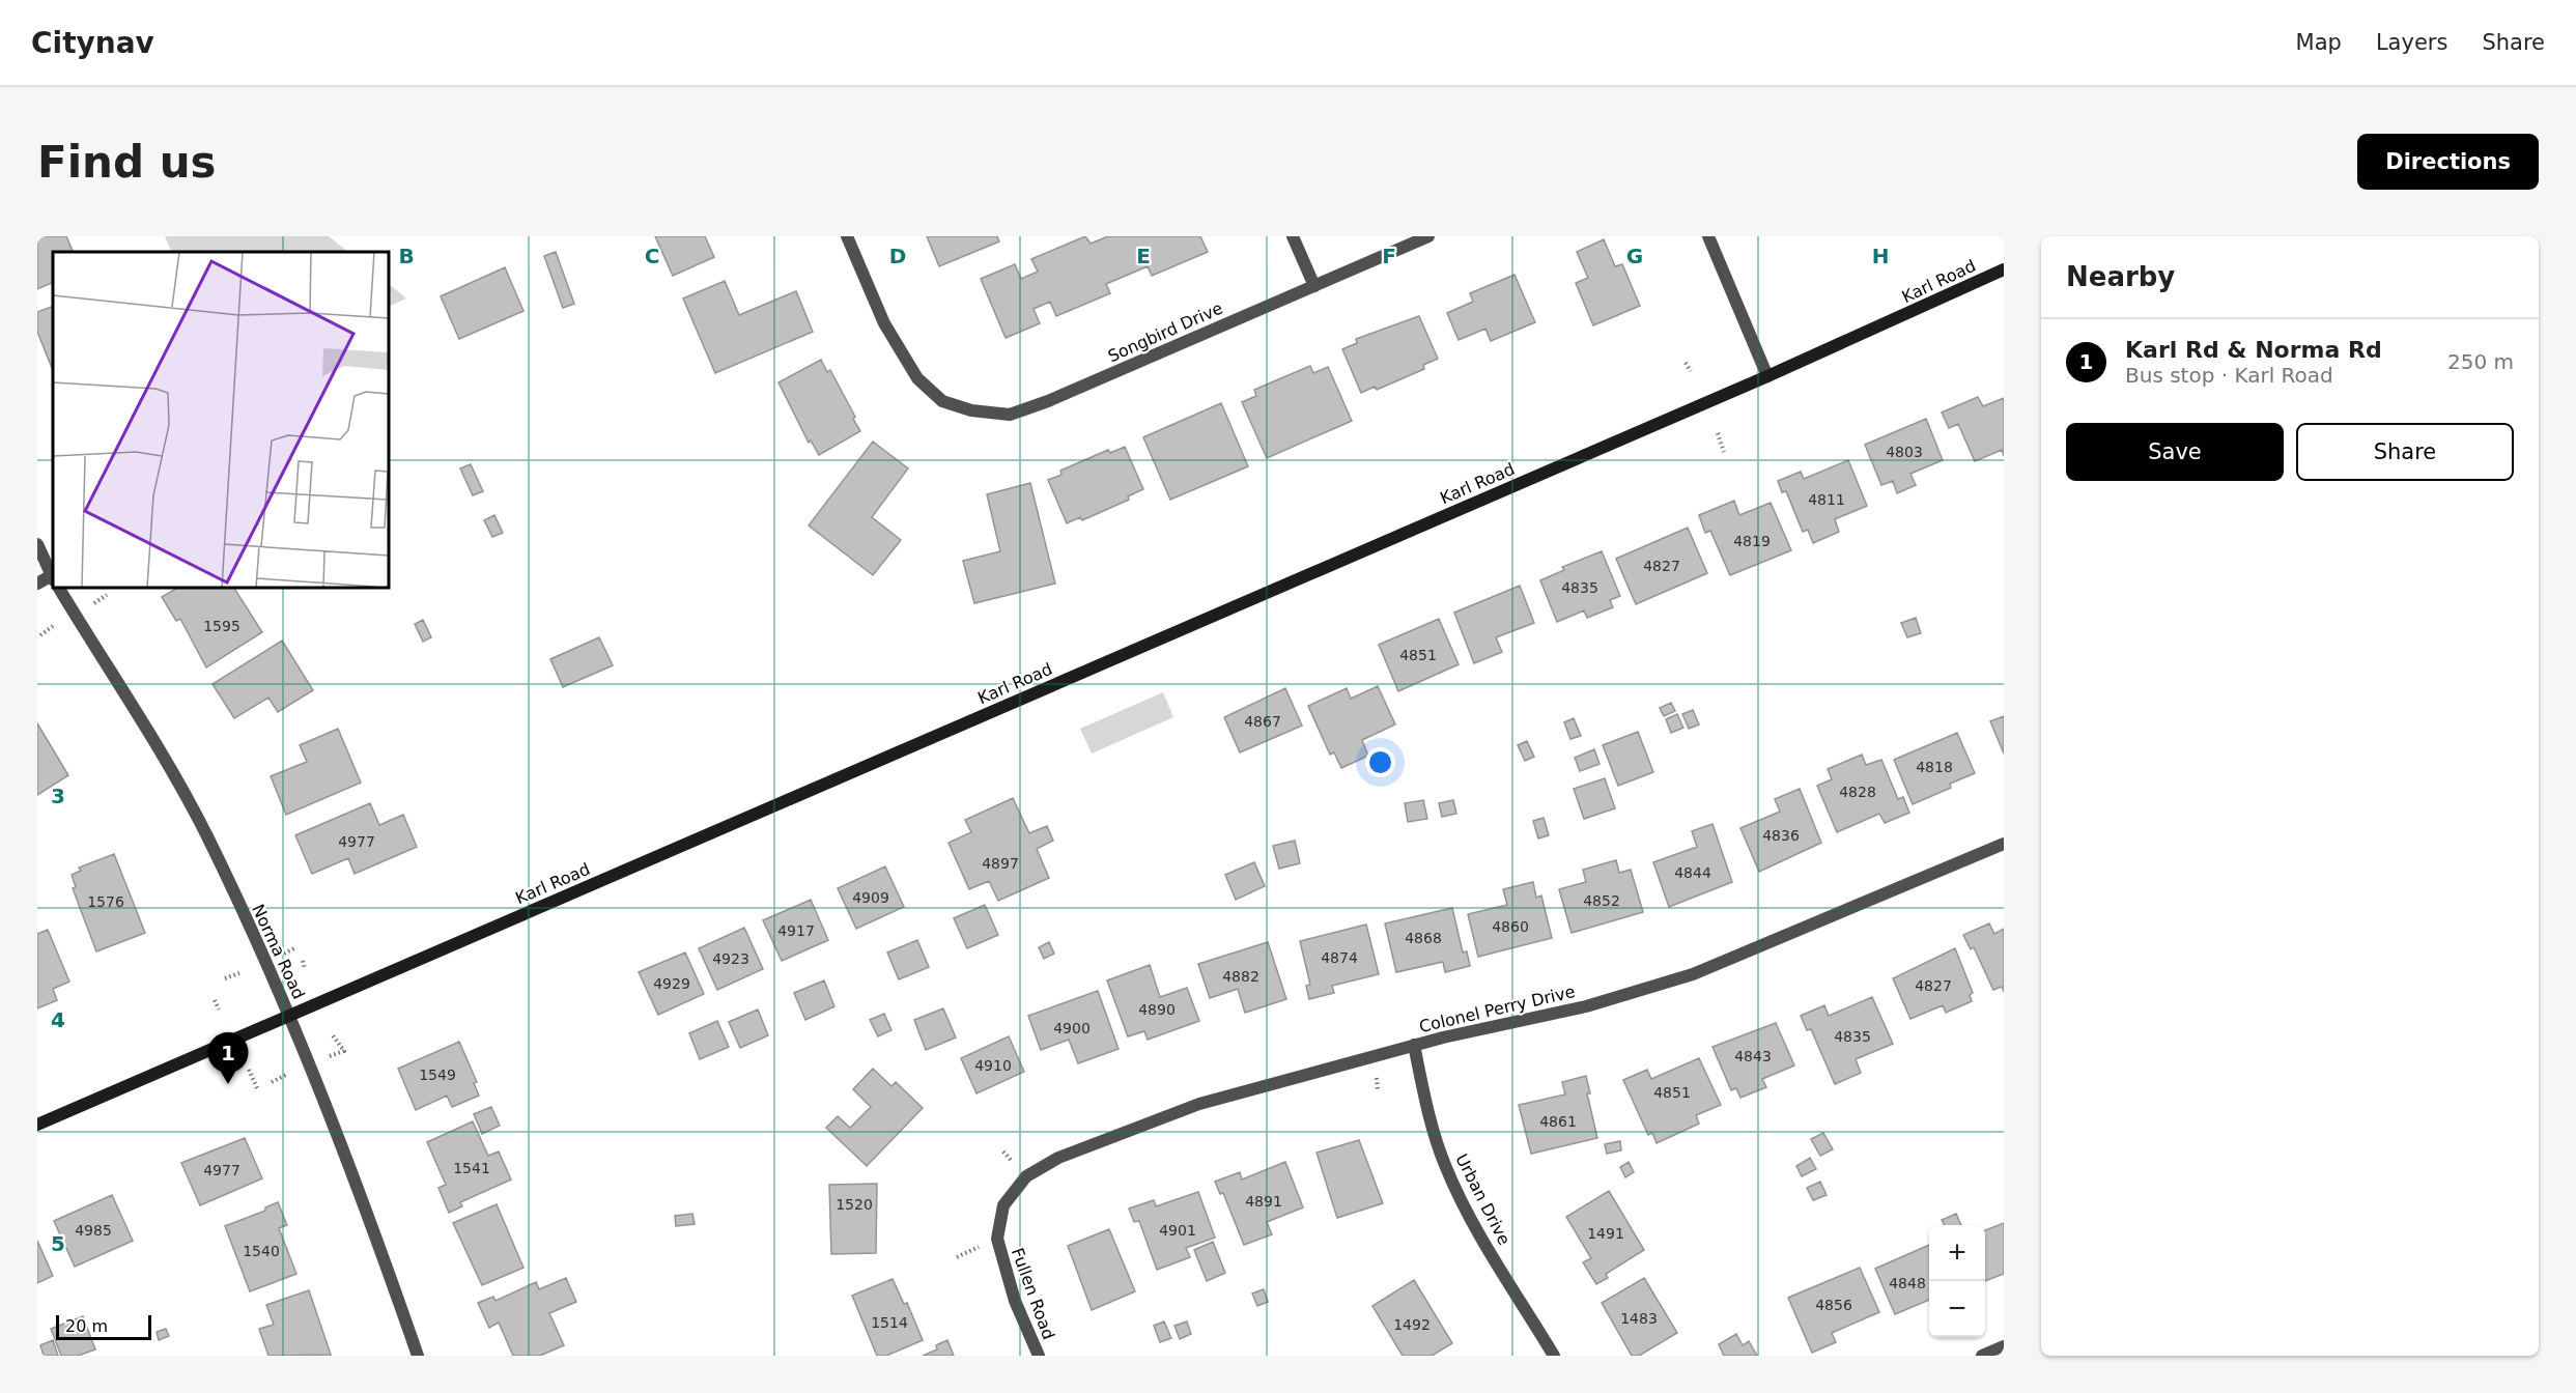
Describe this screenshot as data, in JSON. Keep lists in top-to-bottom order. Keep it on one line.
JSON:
{"streets":{"main road":["Karl Road"],"street":["Songbird Drive","Norma Road","Colonel Perry Drive","Urban Drive","Fullen Road"]},"crossings":[["Karl Road","Norma Road"],["Colonel Perry Drive","Urban Drive"],["Colonel Perry Drive","Fullen Road"]],"house_numbers":["4803","4811","4819","4827","4835","1595","4851","4867","4818","4828","4836","4977","4897","4844","4909","4852","1576","4860","4917","4868","4874","4923","4882","4929","4827","4890","4900","4835","4843","4910","1549","4851","4861","1541","4977","4891","1520","4985","4901","1491","1540","4848","4856","1483","1514","1492"],"scale_bar":"20 m","page":{"header":"Citynav","nav":["Map","Layers","Share"],"buttons":["Directions",["Save","Share"]],"title":"Find us","heading":"Nearby","list":[{"mark":"1","name":"Karl Rd & Norma Rd","note":"Bus stop · Karl Road","value":"250 m"}],"pins":"1","map_buttons":["+","−"],"scale":"20 m"},"grid":{"columns":["B","C","D","E","F","G","H"],"rows":["3","4","5"]}}
